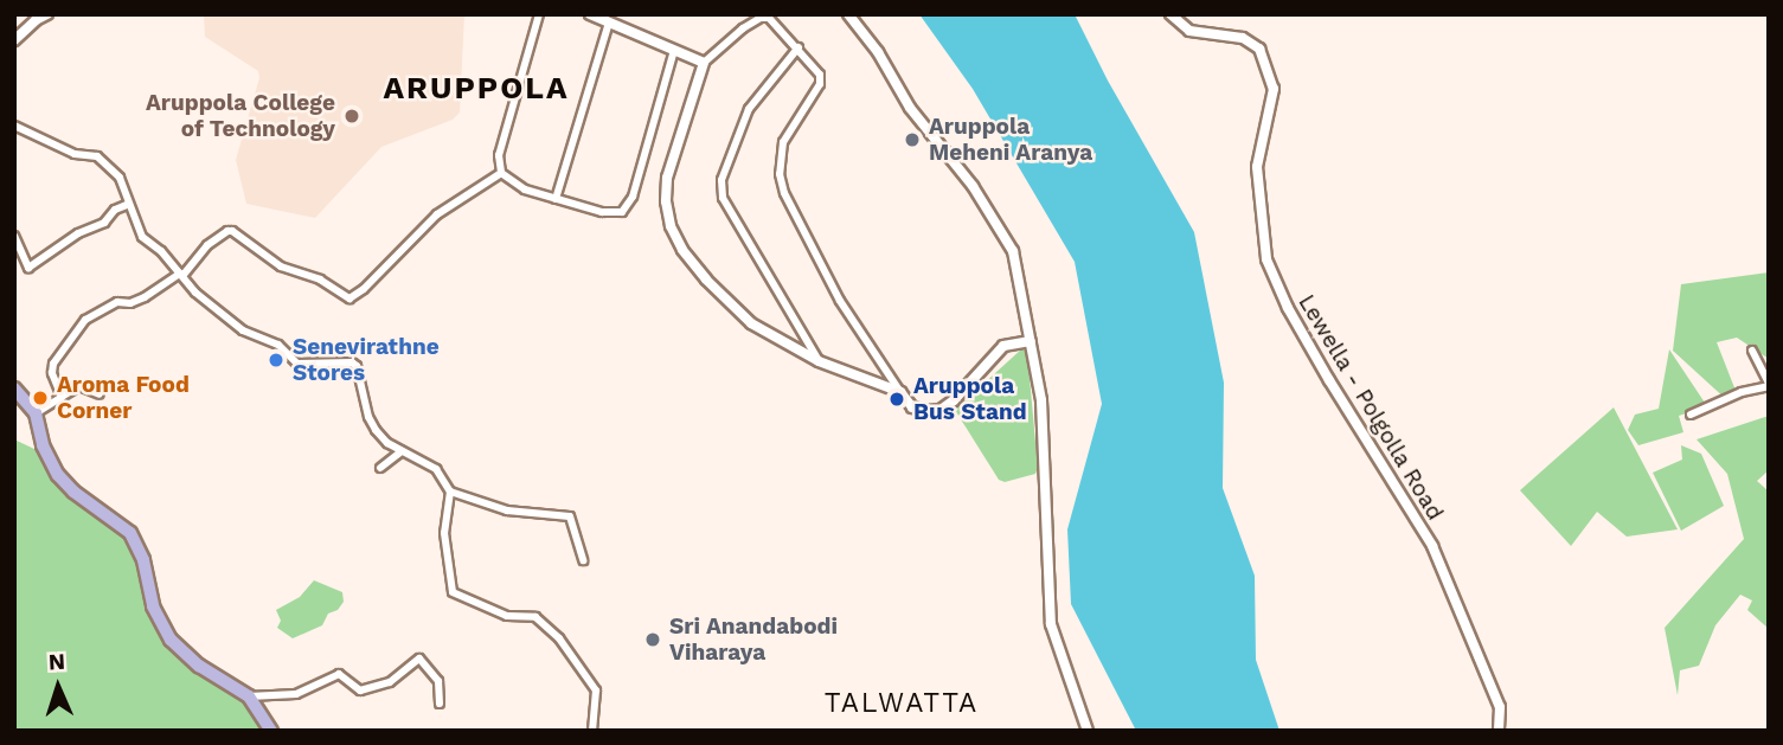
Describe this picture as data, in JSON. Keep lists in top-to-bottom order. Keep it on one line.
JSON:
{"streets":{"street":["Lewella - Polgolla Road"]},"districts":["ARUPPOLA","TALWATTA"],"places":["Aruppola College of Technology","Aruppola Meheni Aranya","Senevirathne Stores","Aroma Food Corner","Aruppola Bus Stand","Sri Anandabodi Viharaya"],"north":"top"}
